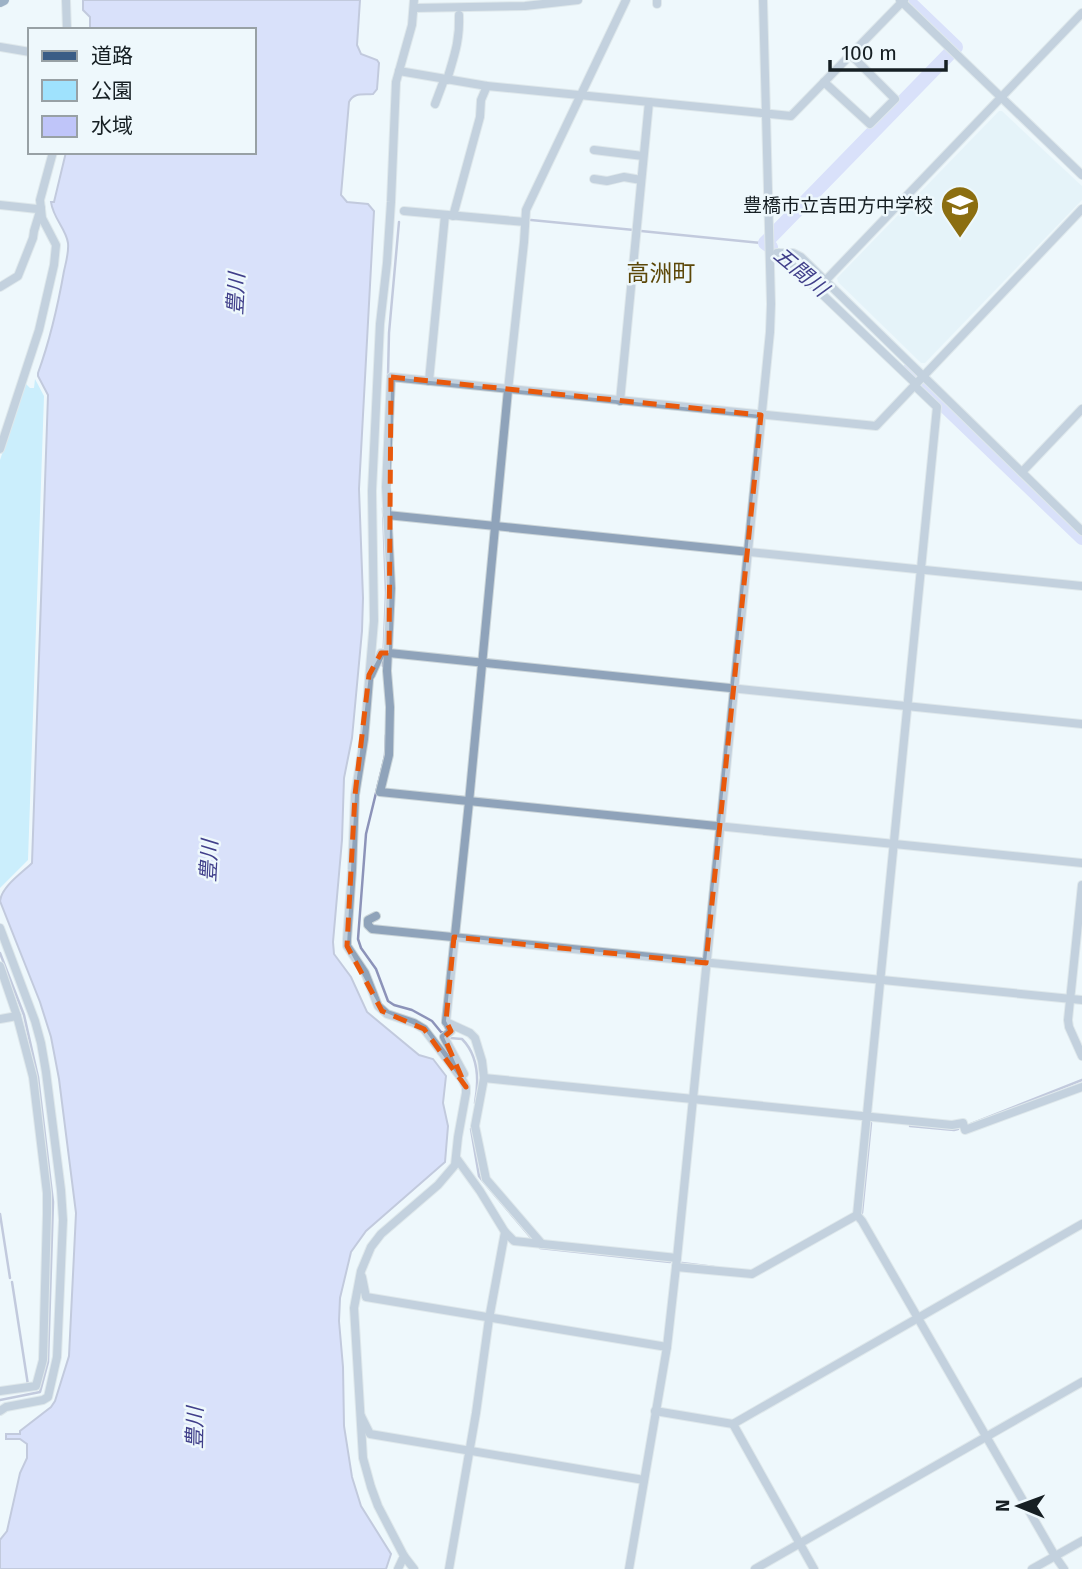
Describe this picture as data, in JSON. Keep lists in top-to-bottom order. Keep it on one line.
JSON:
{"districts":["高洲町"],"water":["五間川","豊川"],"places":{"school or university":["豊橋市立吉田方中学校"]},"legend":["道路","公園","水域"],"scale_bar":"100 m","north":"left"}
